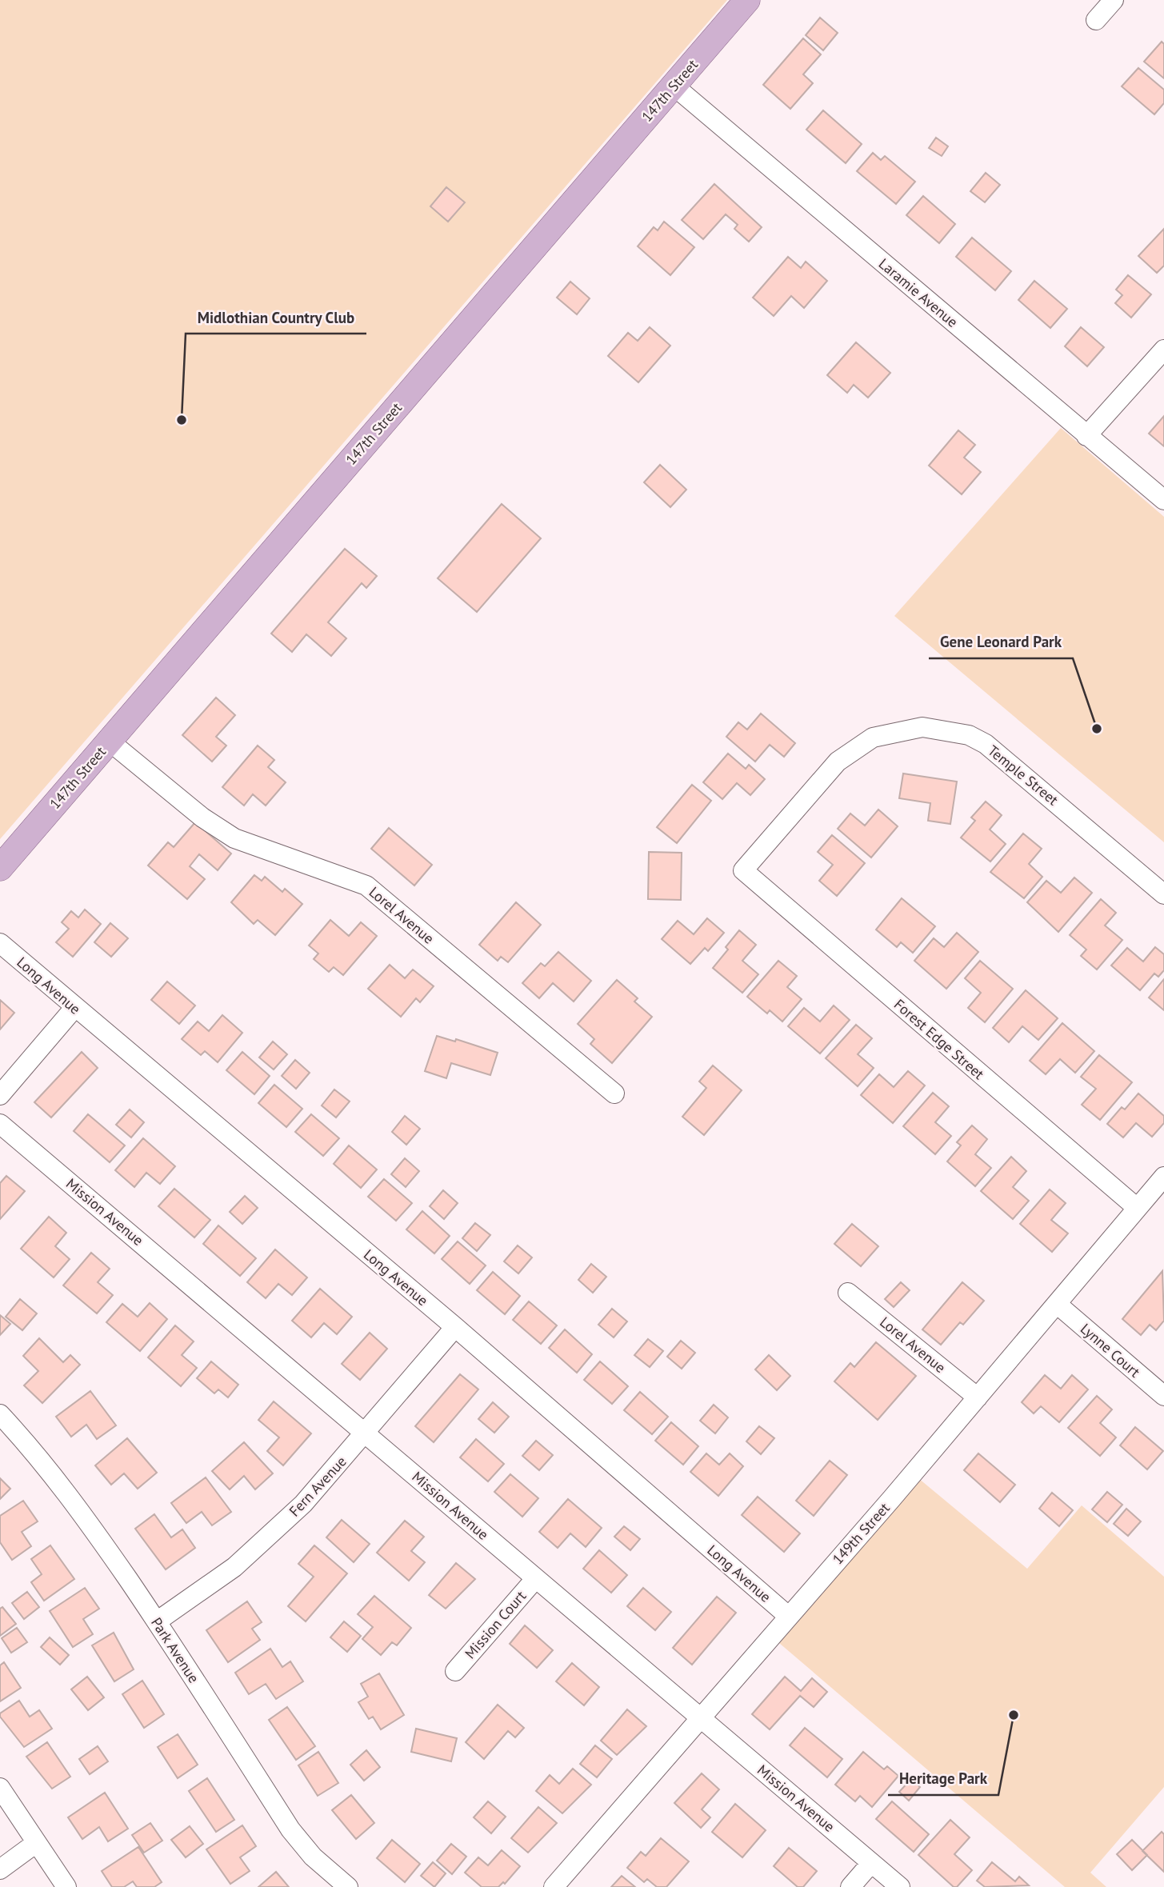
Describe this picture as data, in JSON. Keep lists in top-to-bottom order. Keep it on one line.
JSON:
{"streets":{"main road":["147th Street"],"street":["Laramie Avenue","Temple Street","Lorel Avenue","Long Avenue","Forest Edge Street","Mission Avenue","Lynne Court","Fern Avenue","149th Street","Mission Court","Park Avenue"]},"crossings":[["147th Street","Laramie Avenue"],["147th Street","Lorel Avenue"],["Temple Street","Forest Edge Street"],["Lorel Avenue","149th Street"],["Long Avenue","Fern Avenue"],["Long Avenue","149th Street"],["Forest Edge Street","149th Street"],["Mission Avenue","Fern Avenue"],["Mission Avenue","149th Street"],["Mission Avenue","Mission Court"],["Lynne Court","149th Street"],["Fern Avenue","Park Avenue"]],"places":["Midlothian Country Club","Gene Leonard Park","Heritage Park"]}
